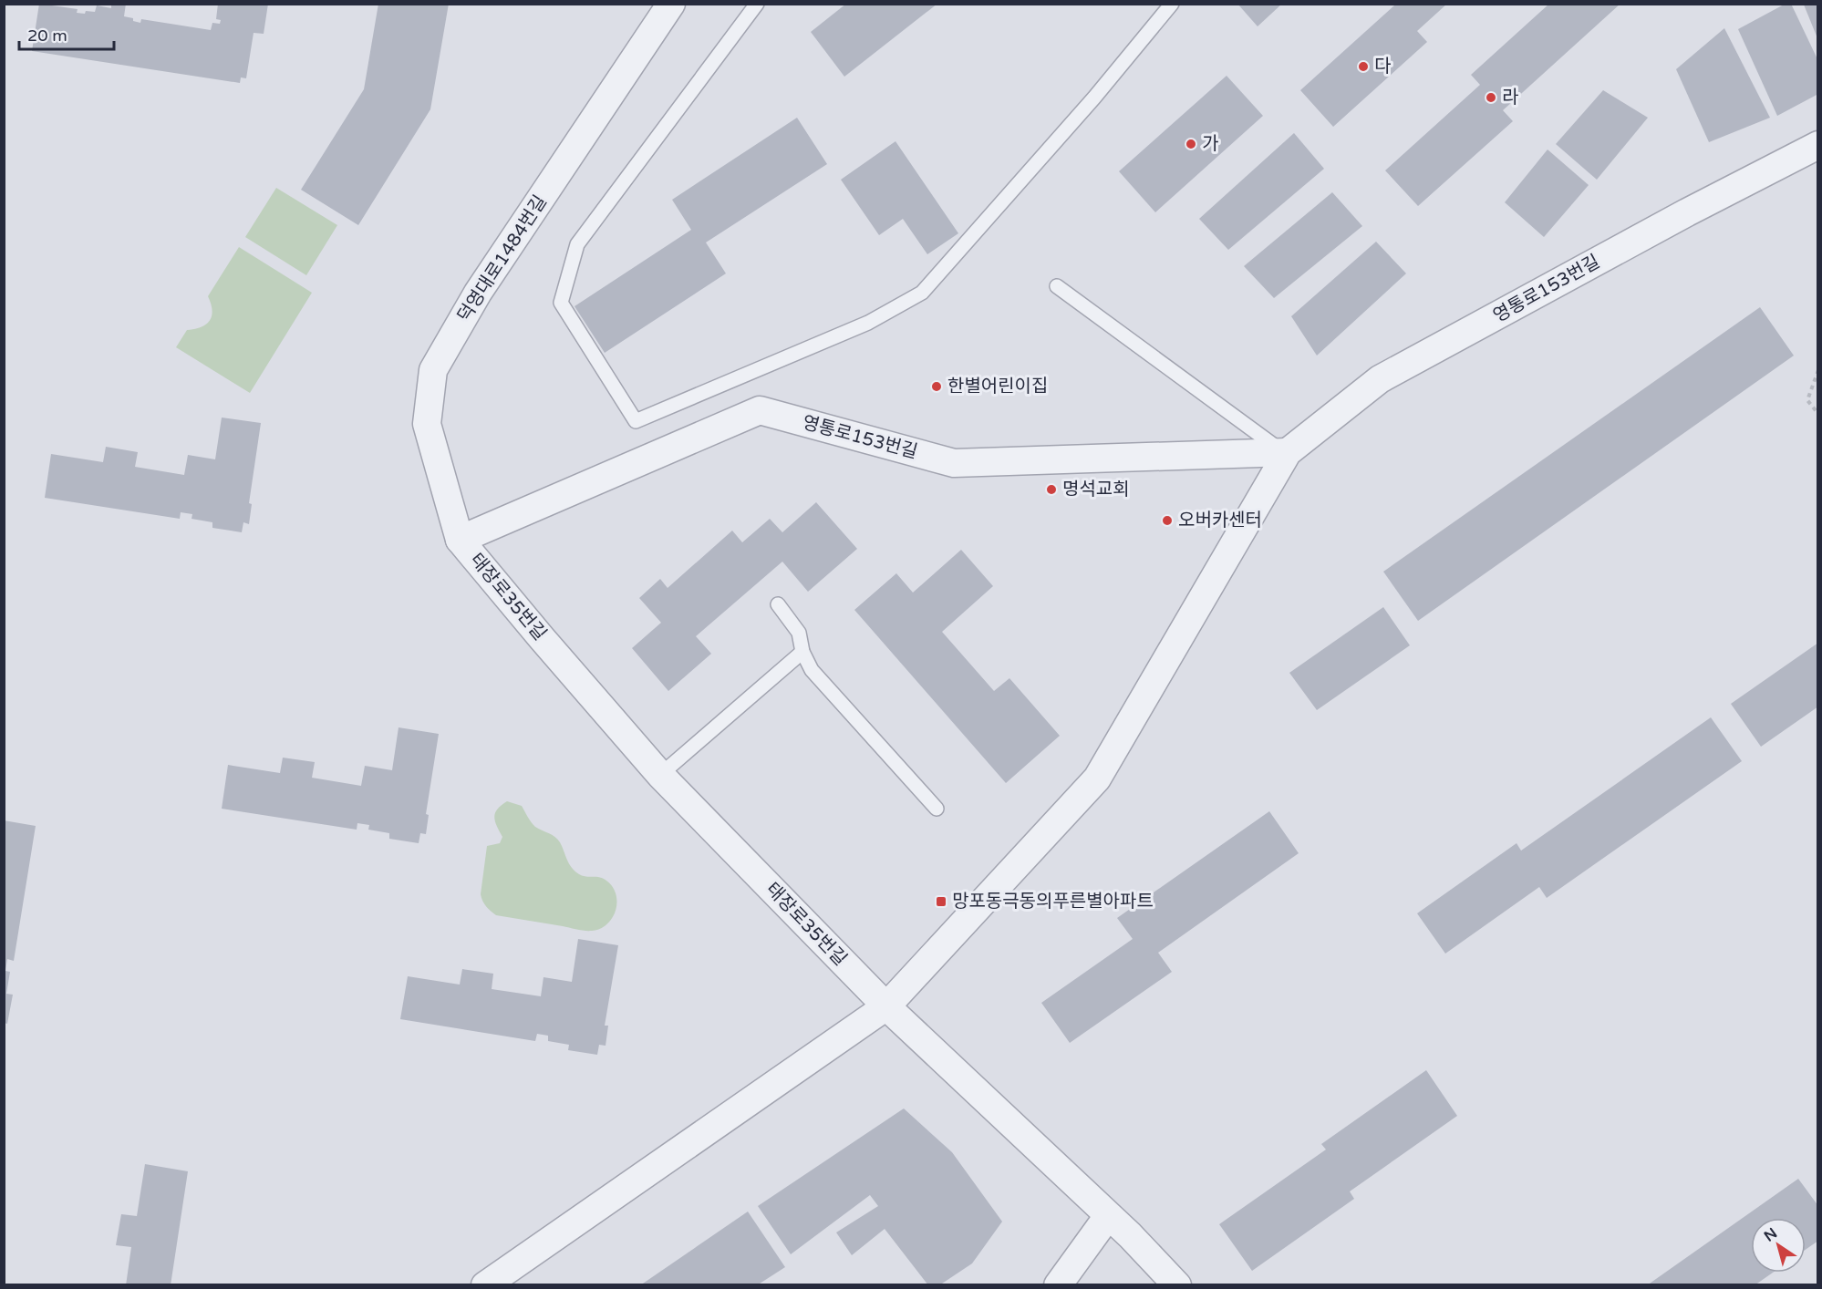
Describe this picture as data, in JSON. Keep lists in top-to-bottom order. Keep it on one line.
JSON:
{"streets":{"street":["덕영대로1484번길","영통로153번길","태장로35번길"]},"crossings":[["덕영대로1484번길","영통로153번길"],["덕영대로1484번길","태장로35번길"],["영통로153번길","태장로35번길"]],"places":{"other":["다","라","가","한별어린이집","명석교회","오버카센터"],"transit":["망포동극동의푸른별아파트"]},"scale_bar":"20 m","north":"top left"}
